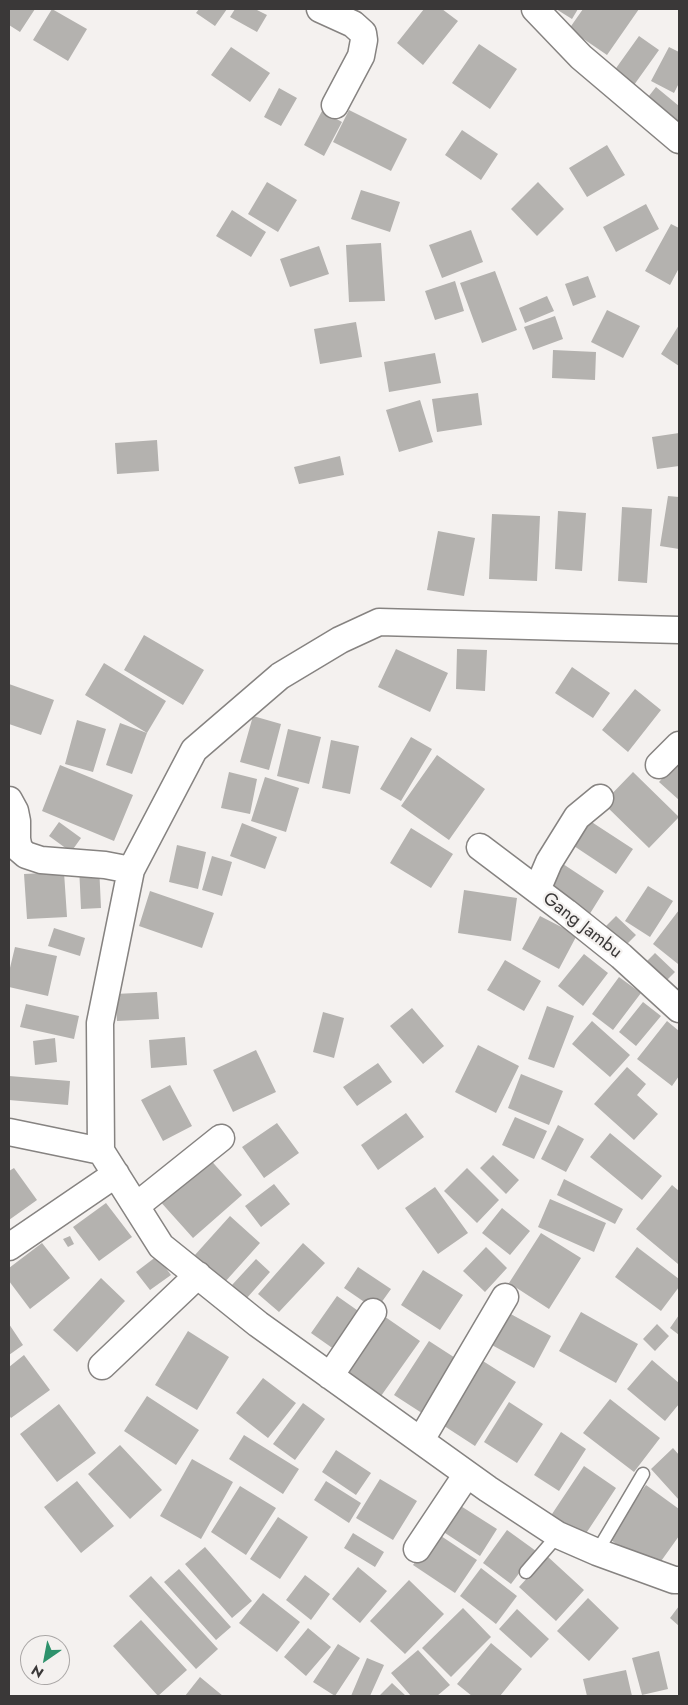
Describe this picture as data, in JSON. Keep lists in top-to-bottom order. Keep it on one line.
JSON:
{"streets":{"street":["Gang Jambu"]},"north":"bottom left"}
